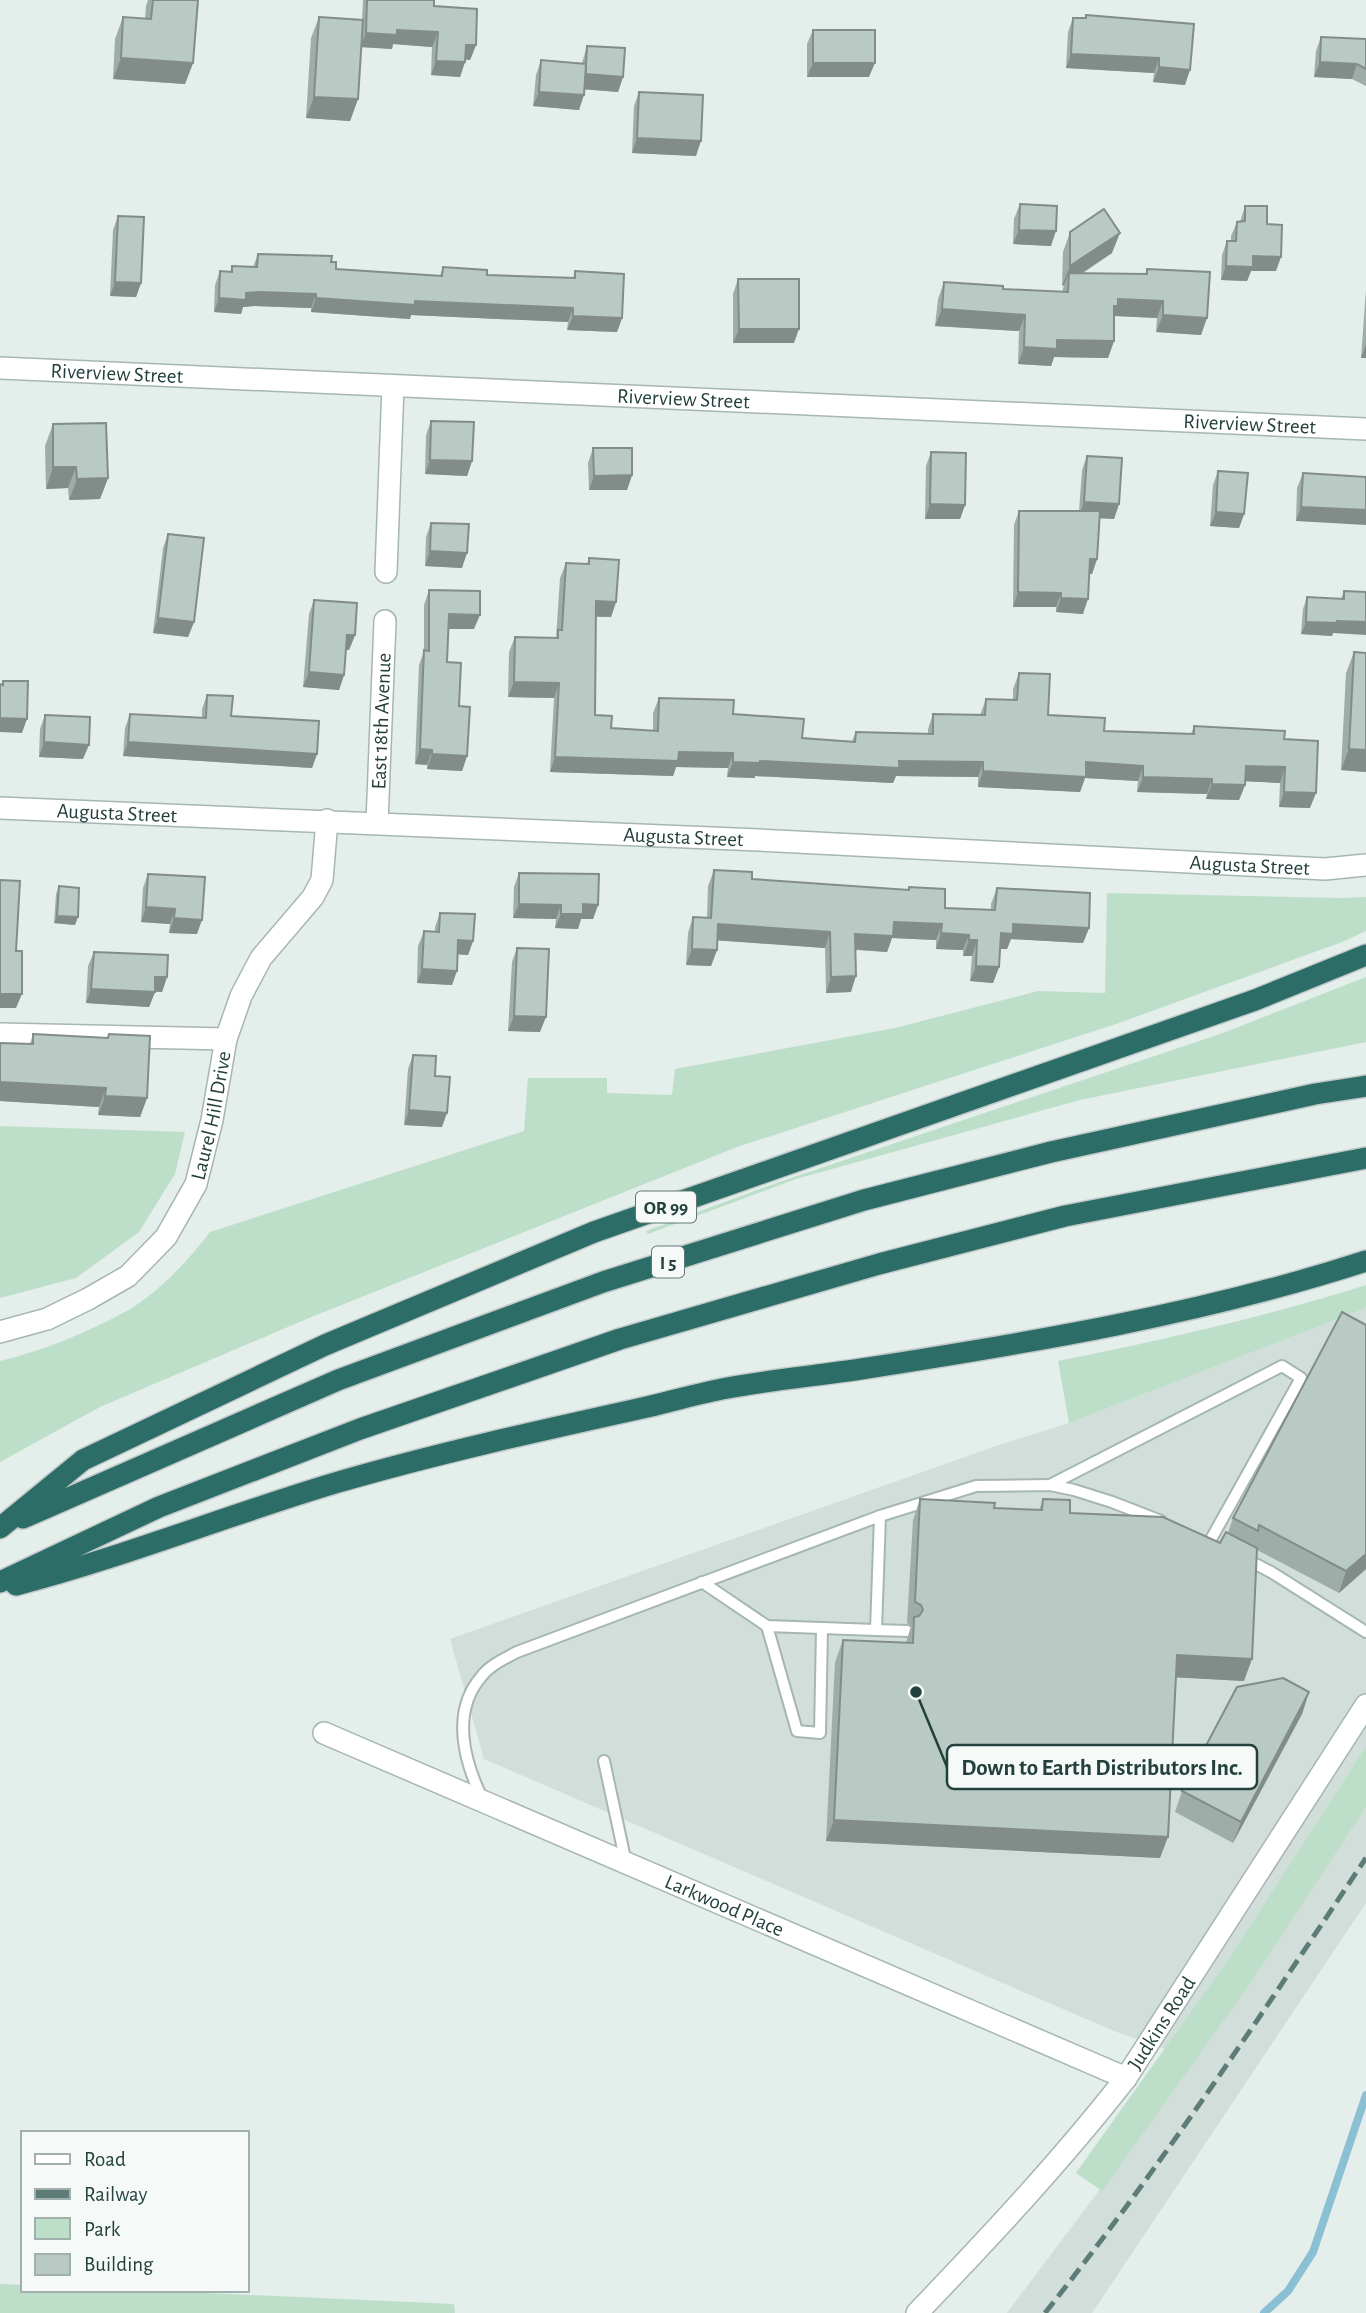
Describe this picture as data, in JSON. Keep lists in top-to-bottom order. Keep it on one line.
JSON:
{"streets":{"highway":["OR 99","I 5"],"street":["Riverview Street","East 18th Avenue","Augusta Street","Laurel Hill Drive","Larkwood Place","Judkins Road"]},"crossings":[["East 18th Avenue","Augusta Street"],["Augusta Street","Laurel Hill Drive"],["OR 99","I 5"],["Larkwood Place","Judkins Road"]],"places":["Down to Earth Distributors Inc."],"legend":["Road","Railway","Park","Building"]}
